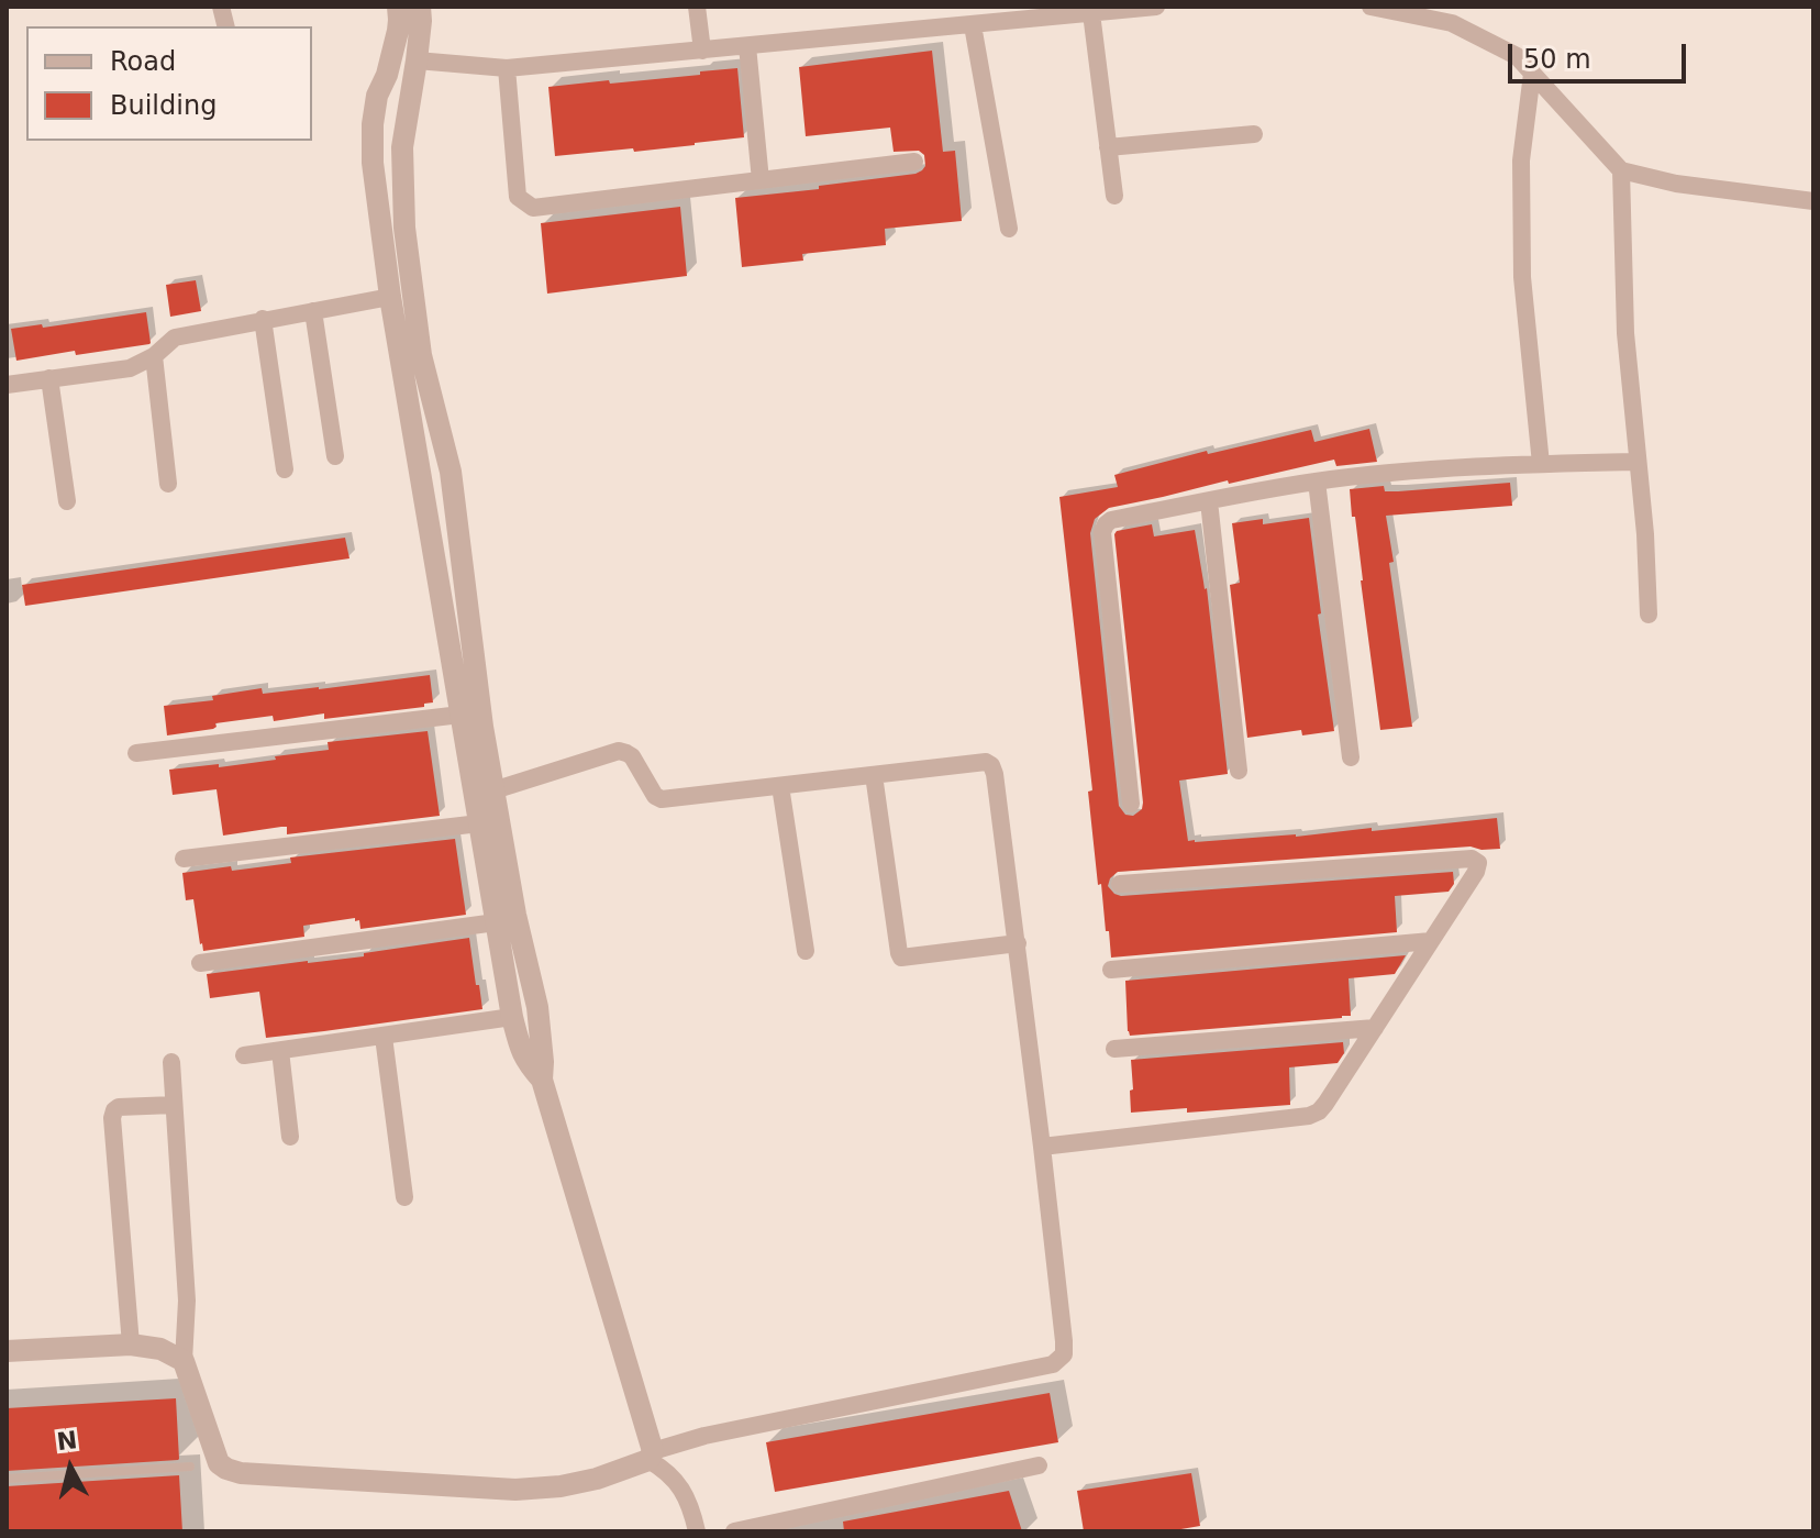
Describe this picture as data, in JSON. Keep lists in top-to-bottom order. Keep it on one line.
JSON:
{"legend":["Road","Building"],"scale_bar":"50 m","north":"top"}
